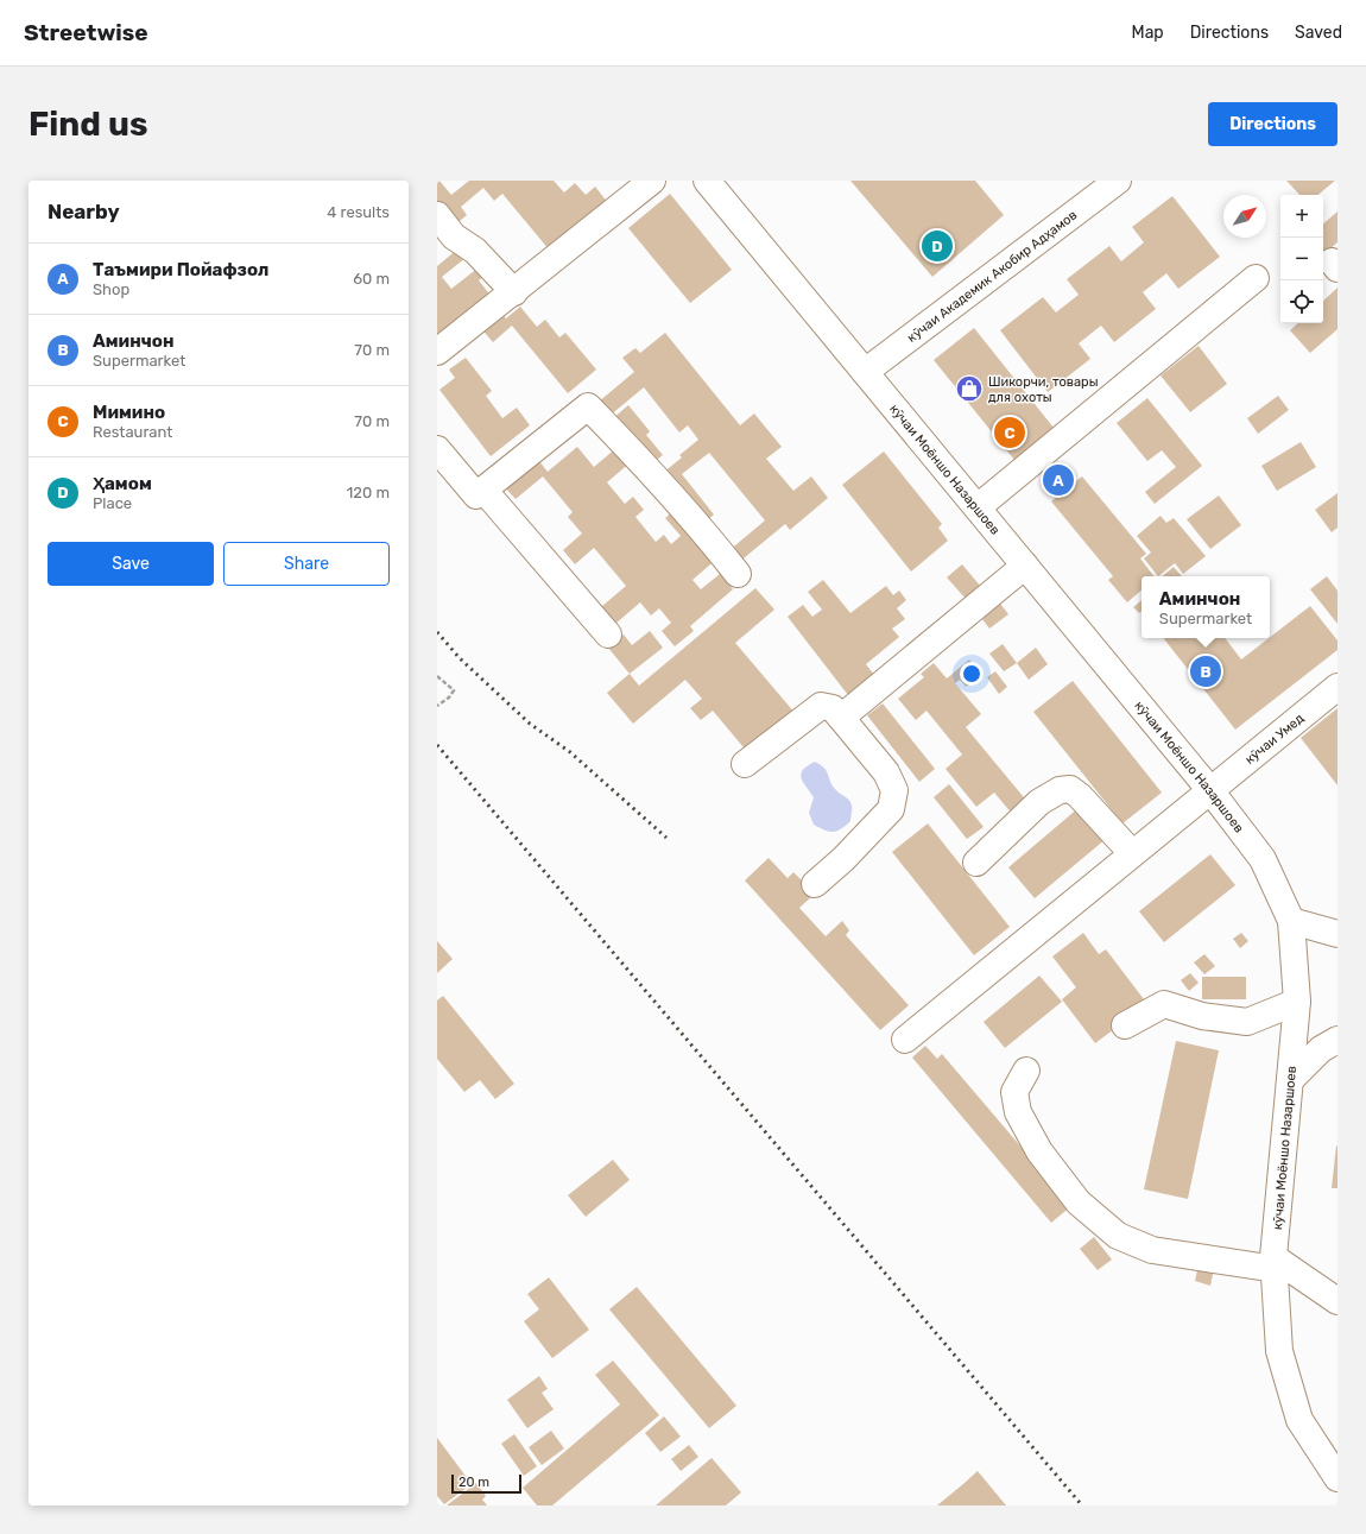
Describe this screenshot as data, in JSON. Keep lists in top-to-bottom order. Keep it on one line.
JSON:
{"streets":{"street":["кӯчаи Академик Акобир Адҳамов","кӯчаи Моёншо Назаршоев","кӯчаи Умед"]},"crossings":[["кӯчаи Академик Акобир Адҳамов","кӯчаи Моёншо Назаршоев"],["кӯчаи Моёншо Назаршоев","кӯчаи Умед"]],"places":{"shop":["Шикорчи, товары для охоты"]},"scale_bar":"20 m","north":"top right","page":{"header":"Streetwise","nav":["Map","Directions","Saved"],"buttons":["Directions",["Save","Share"]],"title":"Find us","heading":["Nearby","4 results"],"map_buttons":["+","−"],"pins":["D","C","A","B"],"list":[{"mark":"A","name":"Таъмири Пойафзол","note":"Shop","value":"60 m"},{"mark":"B","name":"Аминчон","note":"Supermarket","value":"70 m"},{"mark":"C","name":"Мимино","note":"Restaurant","value":"70 m"},{"mark":"D","name":"Ҳамом","note":"Place","value":"120 m"}],"popup":["Аминчон","Supermarket"],"scale":"20 m"}}
